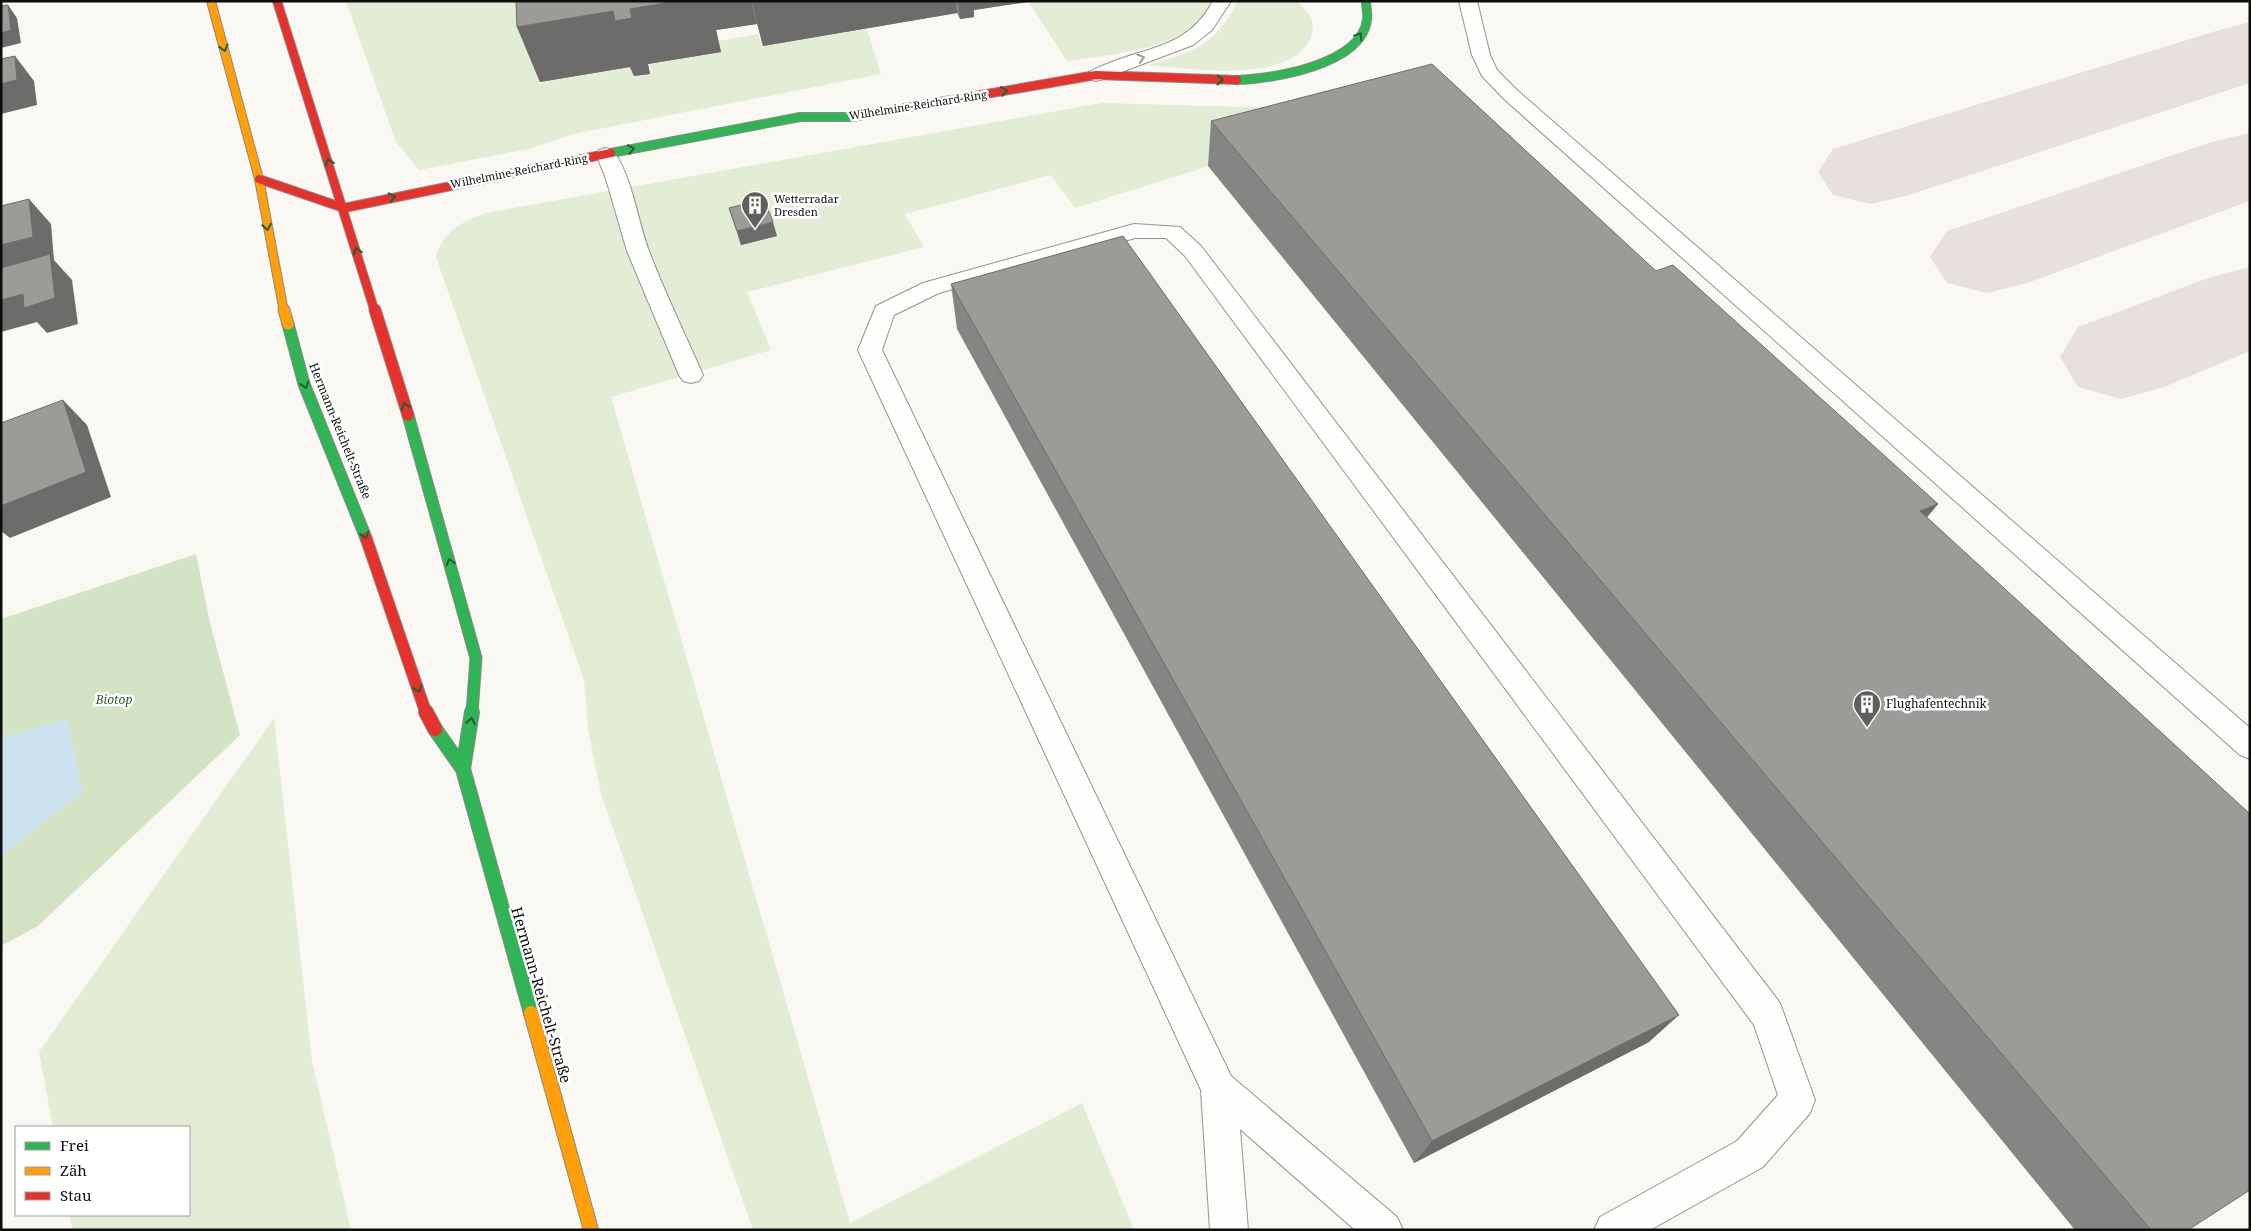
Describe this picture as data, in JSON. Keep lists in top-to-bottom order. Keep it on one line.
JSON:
{"streets":{"main road":["Wilhelmine-Reichard-Ring","Hermann-Reichelt-Straße"]},"crossings":[["Wilhelmine-Reichard-Ring","Hermann-Reichelt-Straße"]],"one_way":["Wilhelmine-Reichard-Ring"],"parks":["Biotop"],"places":{"building":["Wetterradar Dresden","Flughafentechnik"]},"legend":["Frei","Zäh","Stau"]}
